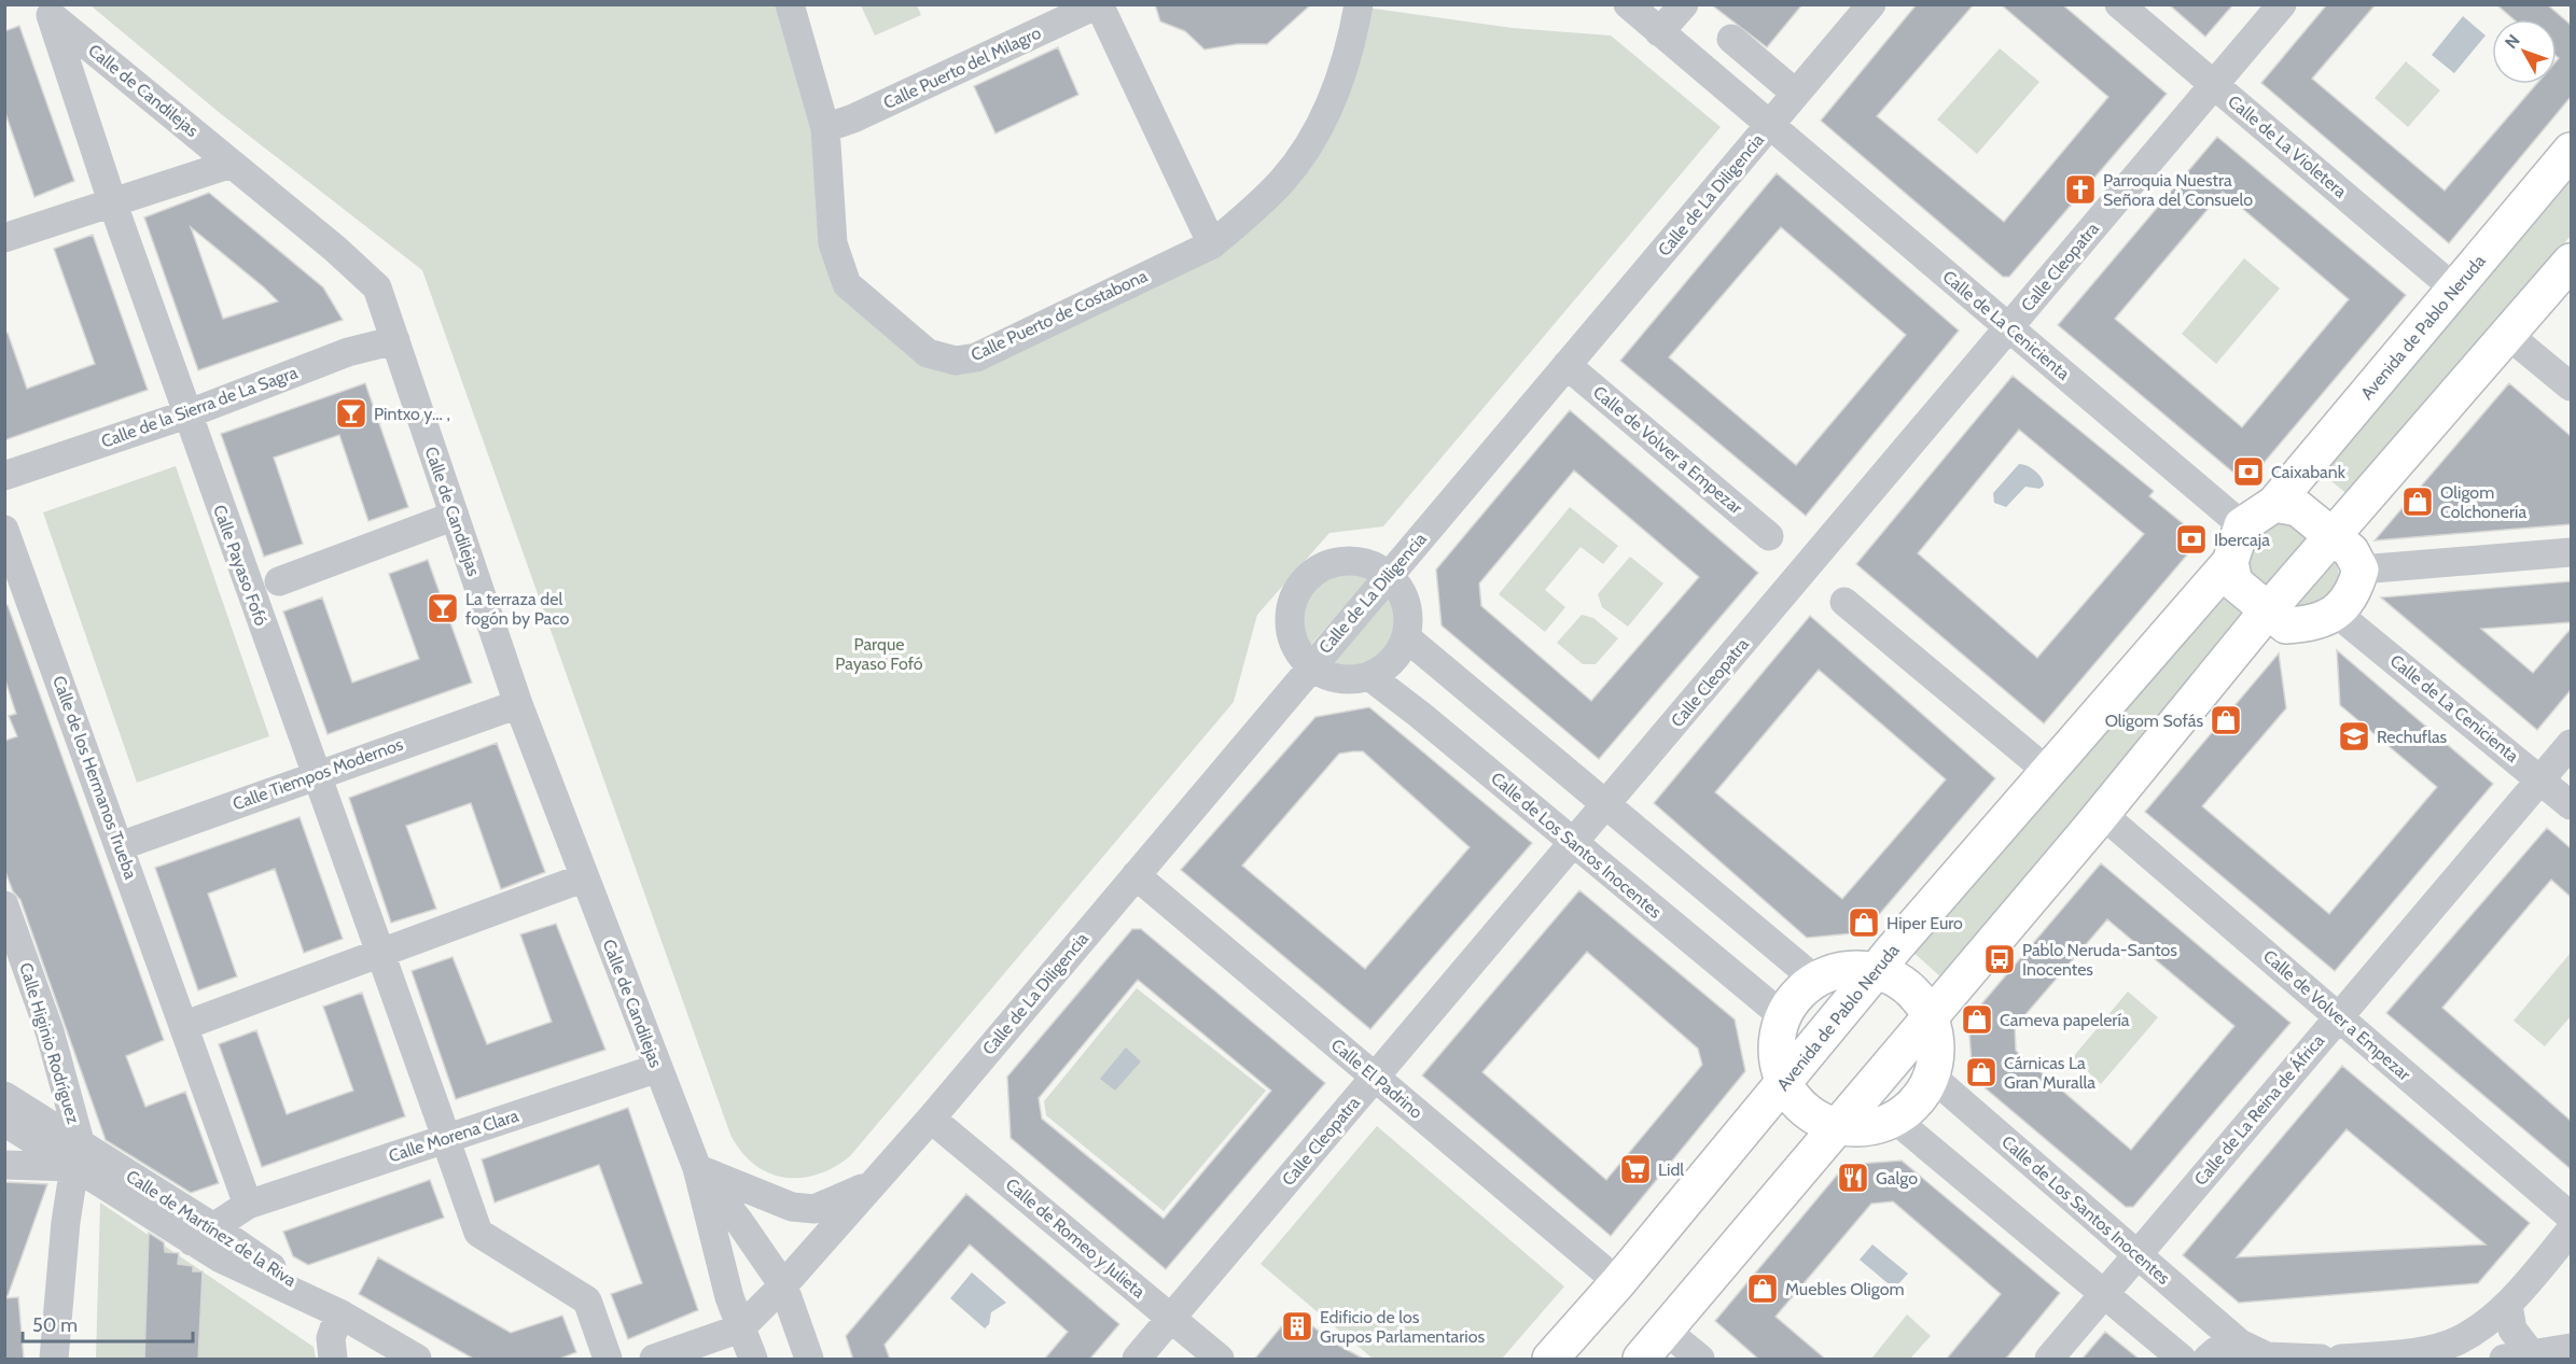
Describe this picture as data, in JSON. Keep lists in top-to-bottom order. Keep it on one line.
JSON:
{"streets":{"main road":["Avenida de Pablo Neruda"],"street":["Calle Puerto del Milagro","Calle de Candilejas","Calle de La Violetera","Calle de La Diligencia","Calle Cleopatra","Calle Puerto de Costabona","Calle de La Cenicienta","Calle de la Sierra de La Sagra","Calle de Volver a Empezar","Calle Payaso Fofó","Calle Tiempos Modernos","Calle de los Hermanos Trueba","Calle de Los Santos Inocentes","Calle Higinio Rodríguez","Calle El Padrino","Calle de La Reina de África","Calle Morena Clara","Calle de Martínez de la Riva","Calle de Romeo y Julieta"]},"crossings":[["Calle Puerto del Milagro","Calle Puerto de Costabona"],["Calle de Candilejas","Calle de La Diligencia"],["Calle de Candilejas","Calle de la Sierra de La Sagra"],["Calle de Candilejas","Calle Payaso Fofó"],["Calle de Candilejas","Calle Tiempos Modernos"],["Calle de Candilejas","Calle Morena Clara"],["Calle de La Violetera","Calle Cleopatra"],["Calle de La Violetera","Avenida de Pablo Neruda"],["Calle de La Diligencia","Calle de La Cenicienta"],["Calle de La Diligencia","Calle de Volver a Empezar"],["Calle de La Diligencia","Calle El Padrino"],["Calle de La Diligencia","Calle de Romeo y Julieta"],["Calle Cleopatra","Calle de La Cenicienta"],["Calle Cleopatra","Calle de Los Santos Inocentes"],["Calle Cleopatra","Calle El Padrino"],["Calle Cleopatra","Calle de Romeo y Julieta"],["Calle de La Cenicienta","Avenida de Pablo Neruda"],["Calle de La Cenicienta","Calle de La Reina de África"],["Avenida de Pablo Neruda","Calle El Padrino"],["Calle de la Sierra de La Sagra","Calle Payaso Fofó"],["Calle de Volver a Empezar","Calle de La Reina de África"],["Calle Payaso Fofó","Calle Tiempos Modernos"],["Calle Tiempos Modernos","Calle de los Hermanos Trueba"],["Calle de los Hermanos Trueba","Calle Morena Clara"],["Calle de Los Santos Inocentes","Calle de La Reina de África"],["Calle Higinio Rodríguez","Calle de Martínez de la Riva"],["Calle Morena Clara","Calle de Martínez de la Riva"]],"parks":["Parque Payaso Fofó"],"places":{"church":["Parroquia Nuestra Señora del Consuelo"],"bar":["Pintxo y... ,","La terraza del fogón by Paco"],"bank":["Caixabank","Ibercaja"],"shop":["Oligom Colchonería","Oligom Sofás","Hiper Euro","Cameva papelería","Cárnicas La Gran Muralla","Muebles Oligom"],"school or university":["Rechuflas"],"bus stop":["Pablo Neruda-Santos Inocentes"],"supermarket":["Lidl"],"restaurant":["Galgo"],"building":["Edificio de los Grupos Parlamentarios"]},"scale_bar":"50 m","north":"top left"}
